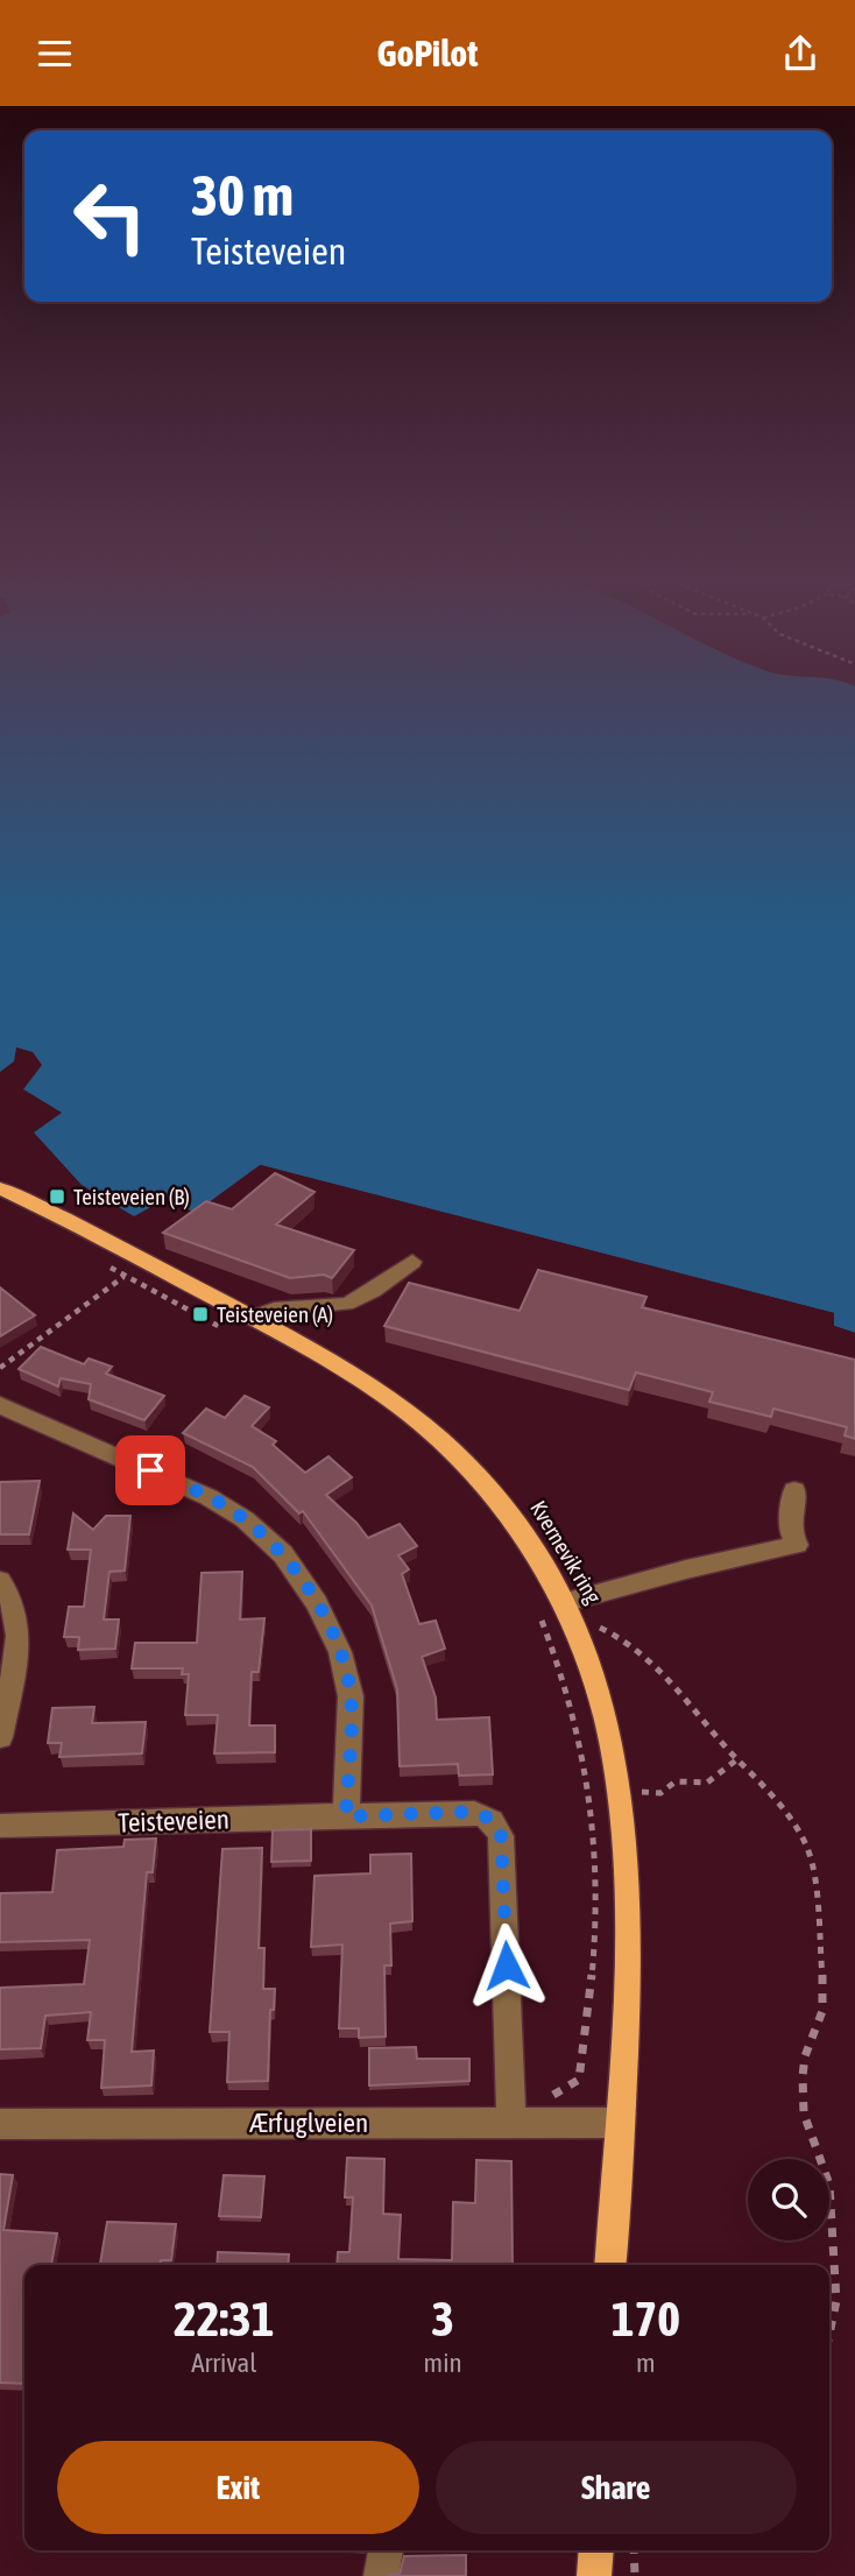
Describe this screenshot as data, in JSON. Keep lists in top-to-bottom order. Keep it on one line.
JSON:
{"streets":{"main road":["Kvernevik ring"],"street":["Teisteveien","Ærfuglveien"]},"crossings":[["Kvernevik ring","Ærfuglveien"],["Teisteveien","Ærfuglveien"]],"places":{"transit":["Teisteveien (B)","Teisteveien (A)"]},"page":{"header":"GoPilot","turn":["30 m","Teisteveien"],"eta":["22:31","Arrival","3","min","170","m"],"buttons":["Exit","Share"]}}
